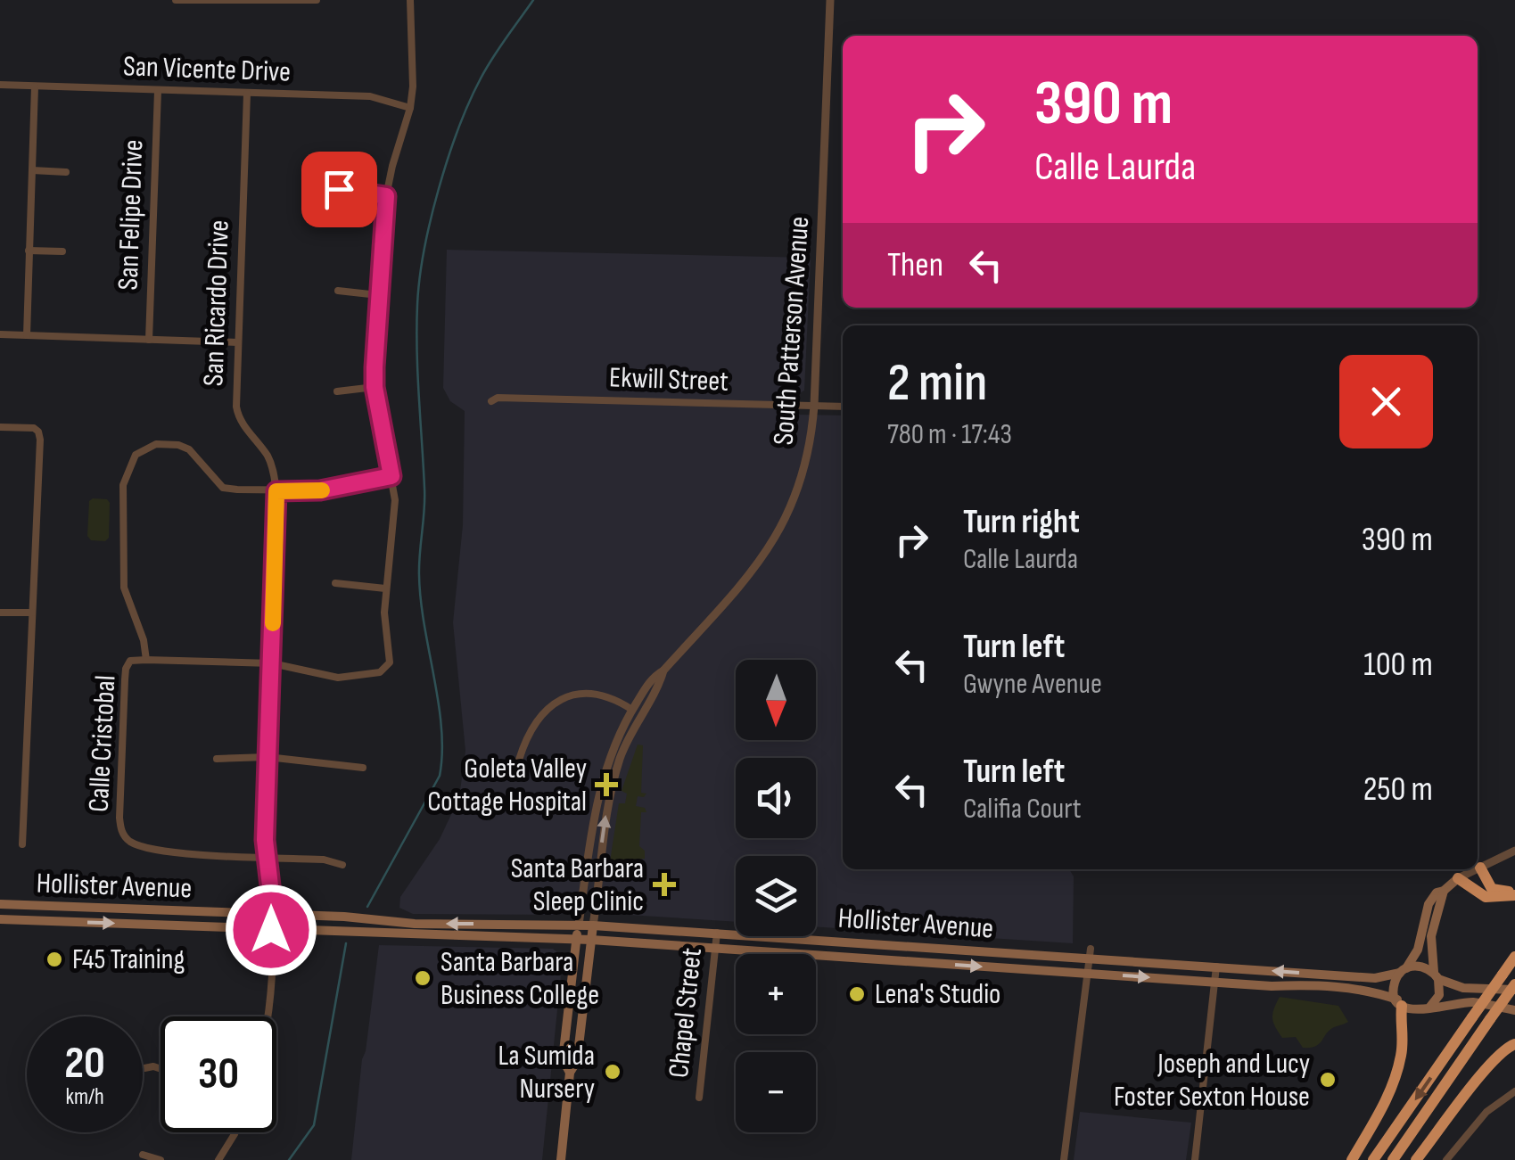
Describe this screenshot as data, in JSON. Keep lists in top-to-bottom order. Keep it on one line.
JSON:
{"streets":{"main road":["South Patterson Avenue","Hollister Avenue"],"street":["San Vicente Drive","San Felipe Drive","San Ricardo Drive","Ekwill Street","Calle Cristobal","Chapel Street"]},"crossings":[["San Vicente Drive","San Felipe Drive"],["San Vicente Drive","San Ricardo Drive"],["San Ricardo Drive","Calle Cristobal"],["San Ricardo Drive","Hollister Avenue"],["South Patterson Avenue","Ekwill Street"],["South Patterson Avenue","Hollister Avenue"],["Hollister Avenue","Chapel Street"]],"places":{"health":["Goleta Valley Cottage Hospital","Santa Barbara Sleep Clinic"],"other":["F45 Training","Santa Barbara Business College","Lena's Studio","La Sumida Nursery","Joseph and Lucy Foster Sexton House"]},"north":"bottom","page":{"turn":["390 m","Calle Laurda"],"then":"Then","heading":["2 min","780 m · 17:43"],"list":[{"name":"Turn right","note":"Calle Laurda","value":"390 m"},{"name":"Turn left","note":"Gwyne Avenue","value":"100 m"},{"name":"Turn left","note":"Califia Court","value":"250 m"}],"map_buttons":["+","−"],"speed":"20 km/h","limit":"30"}}
